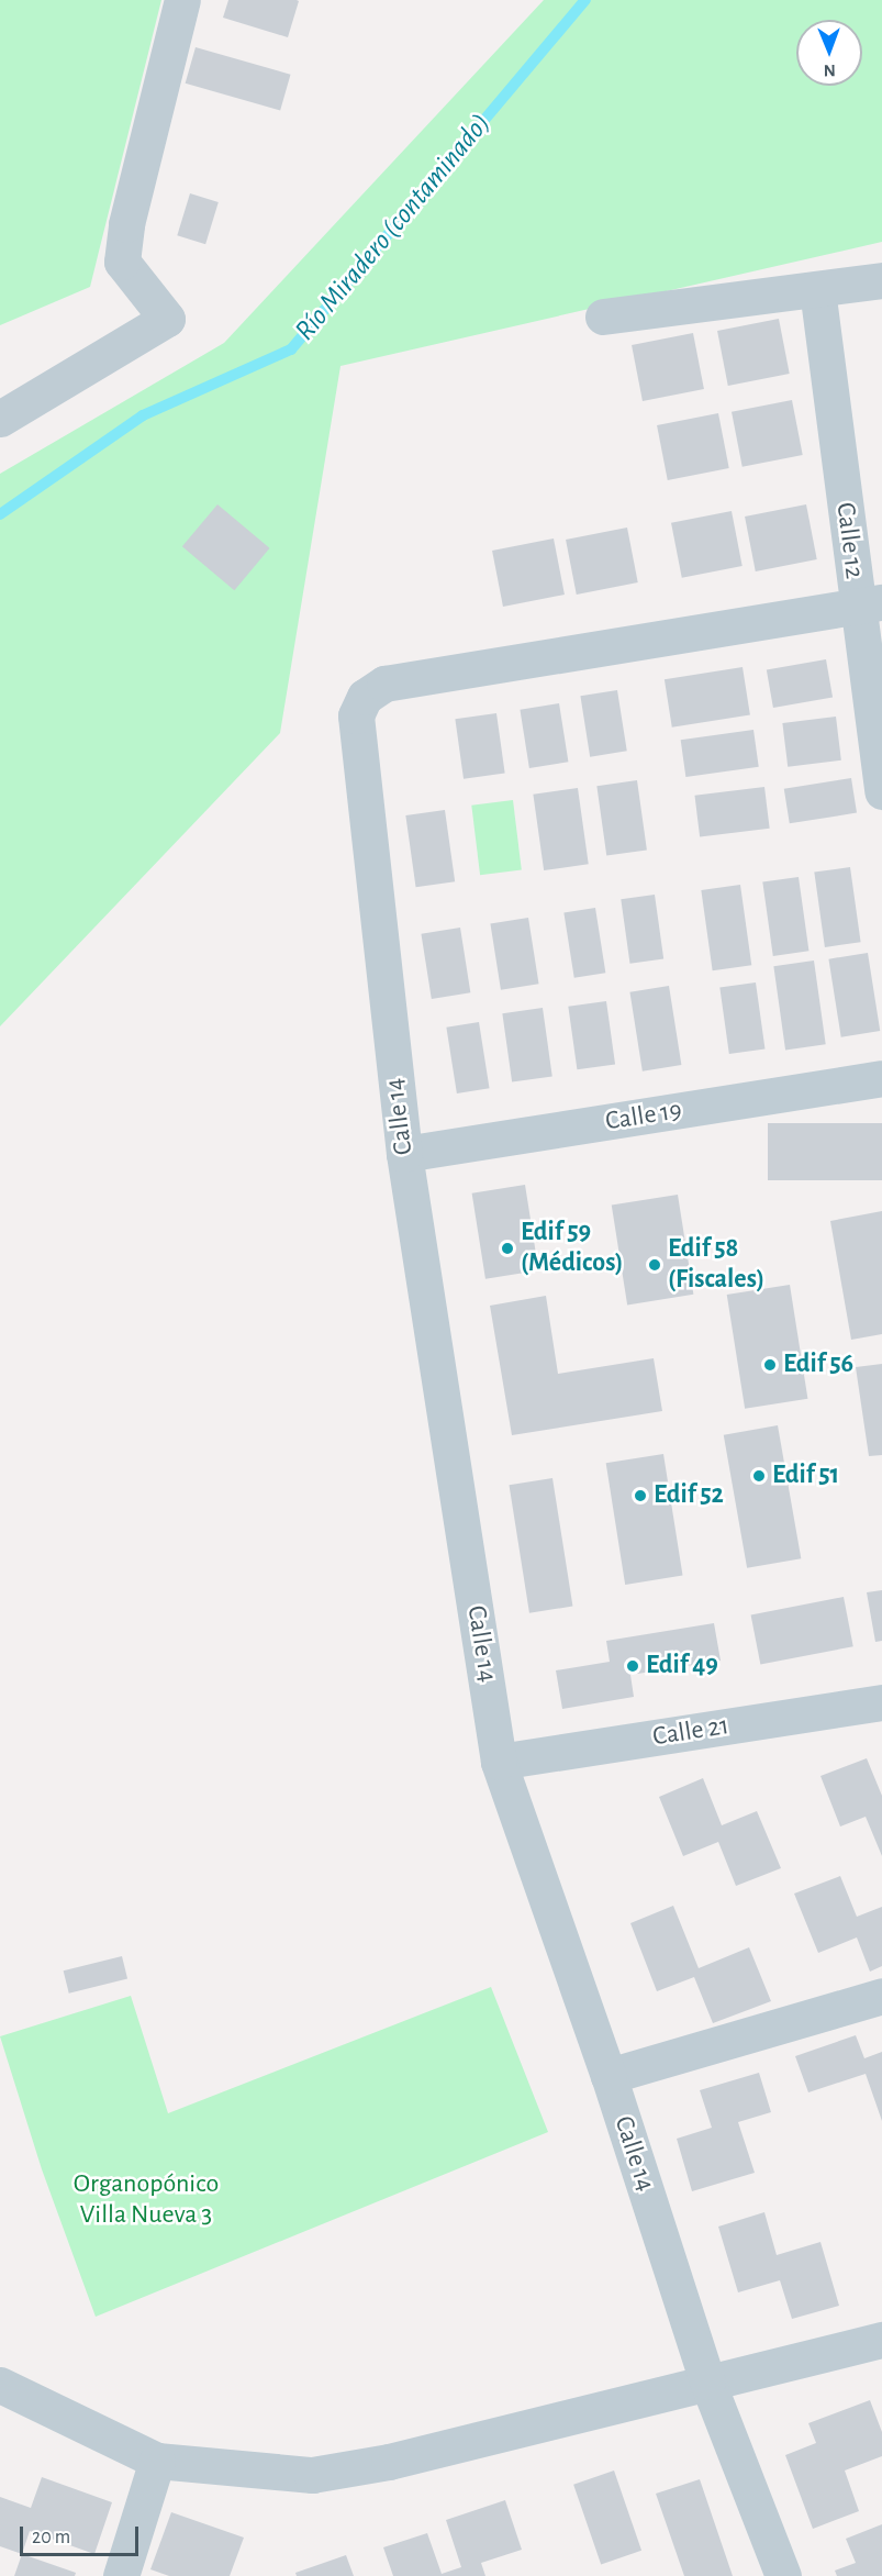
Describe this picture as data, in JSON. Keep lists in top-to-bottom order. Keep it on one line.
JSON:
{"streets":{"street":["Calle 12","Calle 14","Calle 19","Calle 21"]},"crossings":[["Calle 12","Calle 14"],["Calle 14","Calle 19"],["Calle 14","Calle 21"]],"water":["Río Miradero (contaminado)"],"parks":["Organopónico Villa Nueva 3"],"places":["Edif 59 (Médicos)","Edif 58 (Fiscales)","Edif 56","Edif 51","Edif 52","Edif 49"],"scale_bar":"20 m","north":"bottom"}
